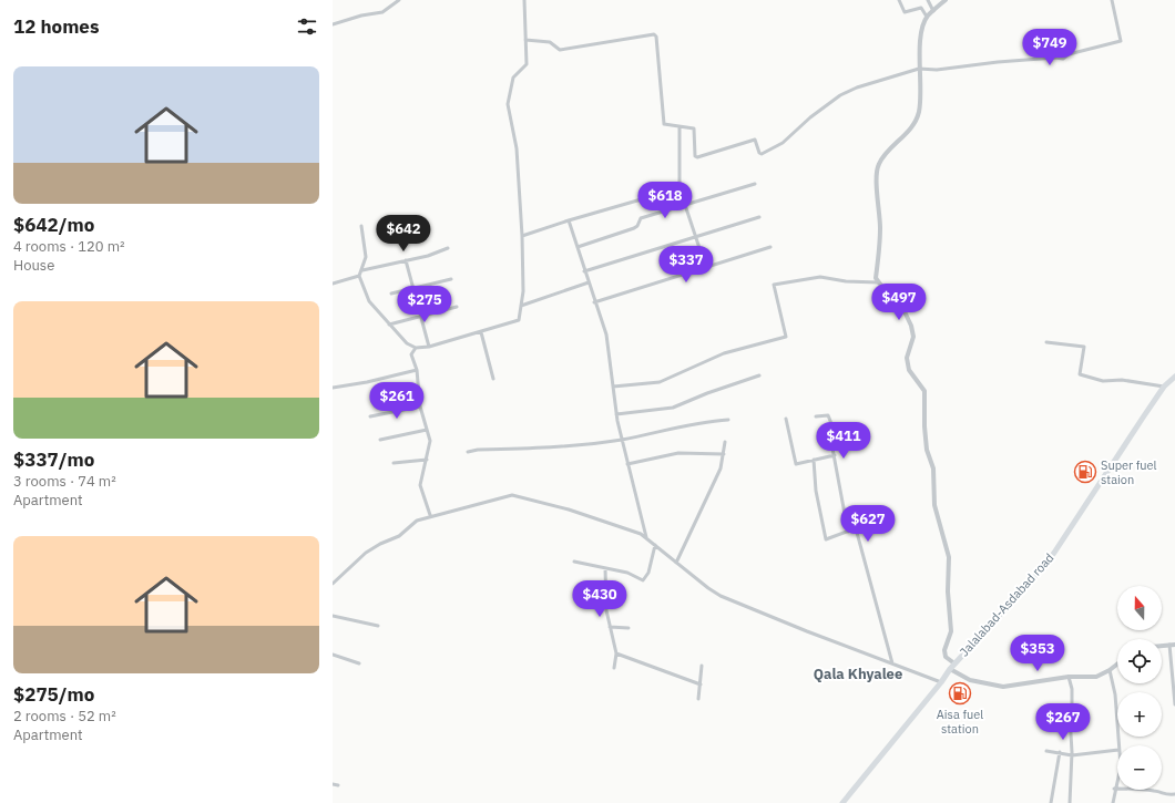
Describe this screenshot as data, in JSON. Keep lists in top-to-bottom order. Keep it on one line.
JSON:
{"streets":{"main road":["Jalalabad-Asdabad road"]},"districts":["Qala Khyalee"],"places":{"fuel station":["Super fuel staion","Aisa fuel station"]},"north":"top","page":{"heading":"12 homes","price":["$749","$618","$642","$337","$497","$275","$261","$411","$627","$430","$353","$267"],"list":[{"name":"$642/mo","note":"4 rooms · 120 m² · House"},{"name":"$337/mo","note":"3 rooms · 74 m² · Apartment"},{"name":"$275/mo","note":"2 rooms · 52 m² · Apartment"}],"map_buttons":["+","−"]}}
